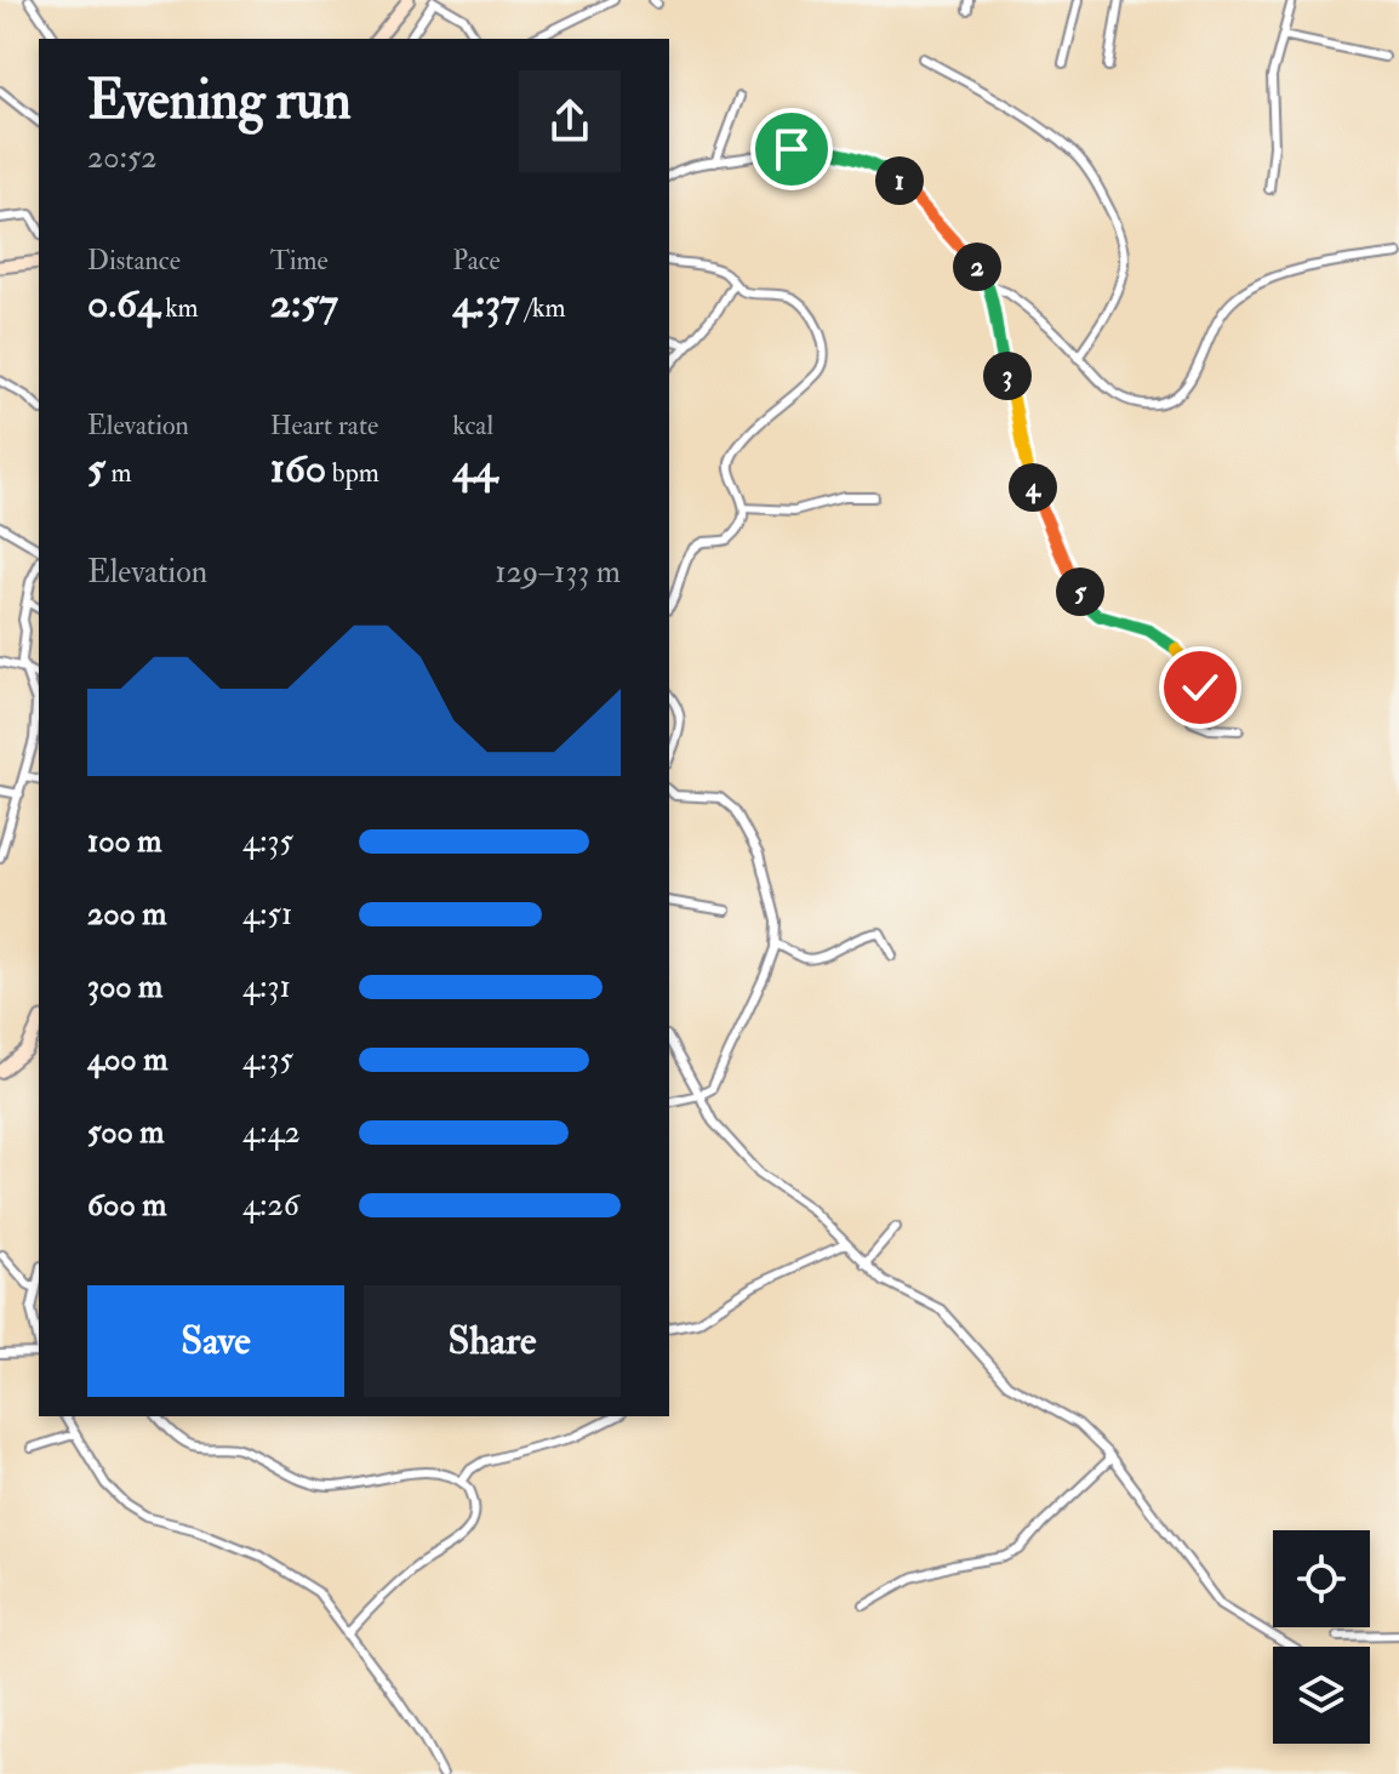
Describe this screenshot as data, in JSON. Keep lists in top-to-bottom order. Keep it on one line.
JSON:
{"page":{"heading":["Evening run","20:52"],"pins":["1","2","3","4","5"],"stats":[["Distance","0.64 km"],["Time","2:57"],["Pace","4:37 /km"],["Elevation","5 m"],["Heart rate","160 bpm"],["kcal","44"]],"chart":["Elevation","129–133 m"],"list":[{"name":"100 m","note":"4:35"},{"name":"200 m","note":"4:51"},{"name":"300 m","note":"4:31"},{"name":"400 m","note":"4:35"},{"name":"500 m","note":"4:42"},{"name":"600 m","note":"4:26"}],"buttons":["Save","Share"]}}
